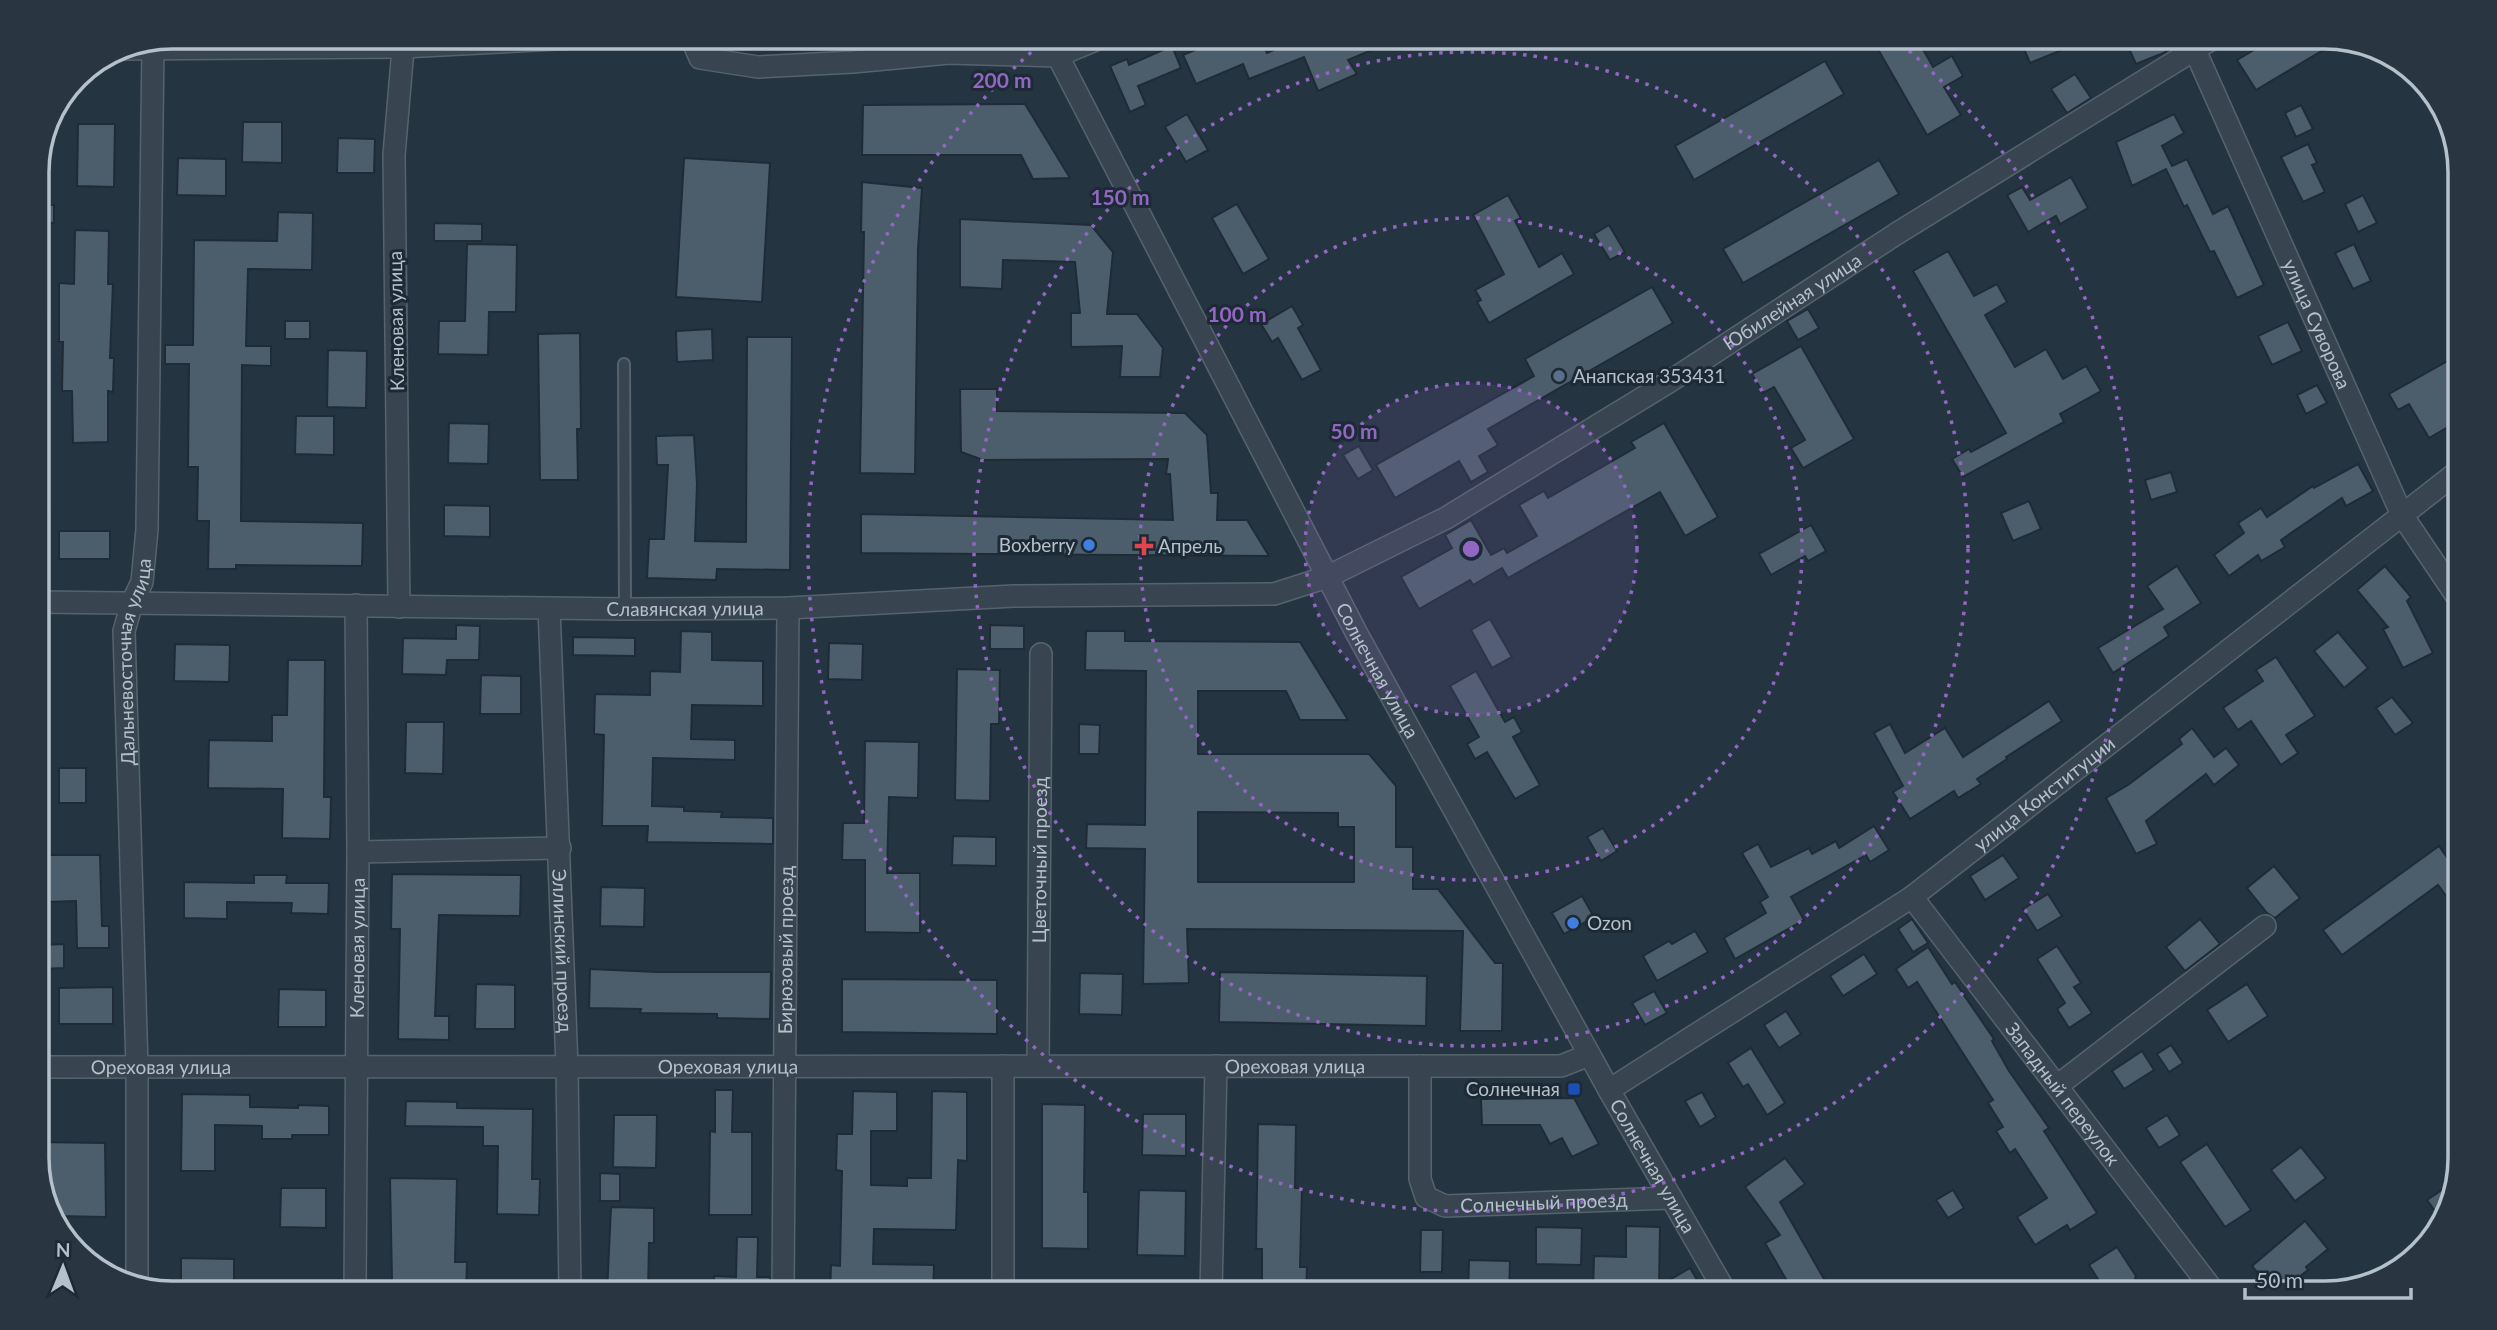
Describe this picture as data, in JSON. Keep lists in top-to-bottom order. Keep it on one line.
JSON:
{"streets":{"street":["Юбилейная улица","Кленовая улица","улица Суворова","Славянская улица","Дальневосточная улица","Солнечная улица","улица Конституции","Цветочный проезд","Эллинский проезд","Бирюзовый проезд","Ореховая улица","Западный переулок","Солнечный проезд"]},"crossings":[["Юбилейная улица","Славянская улица"],["Юбилейная улица","Солнечная улица"],["Кленовая улица","Славянская улица"],["Кленовая улица","Ореховая улица"],["улица Суворова","улица Конституции"],["Славянская улица","Дальневосточная улица"],["Славянская улица","Солнечная улица"],["Славянская улица","Эллинский проезд"],["Славянская улица","Бирюзовый проезд"],["Дальневосточная улица","Ореховая улица"],["Солнечная улица","улица Конституции"],["Солнечная улица","Ореховая улица"],["Солнечная улица","Солнечный проезд"],["улица Конституции","Западный переулок"],["Цветочный проезд","Ореховая улица"],["Эллинский проезд","Ореховая улица"],["Бирюзовый проезд","Ореховая улица"],["Ореховая улица","Солнечный проезд"]],"places":{"other":["Анапская 353431","Boxberry","Ozon"],"health":["Апрель"],"transit":["Солнечная"]},"scale_bar":"50 m","north":"top","rings":["200 m","150 m","100 m","50 m"]}
